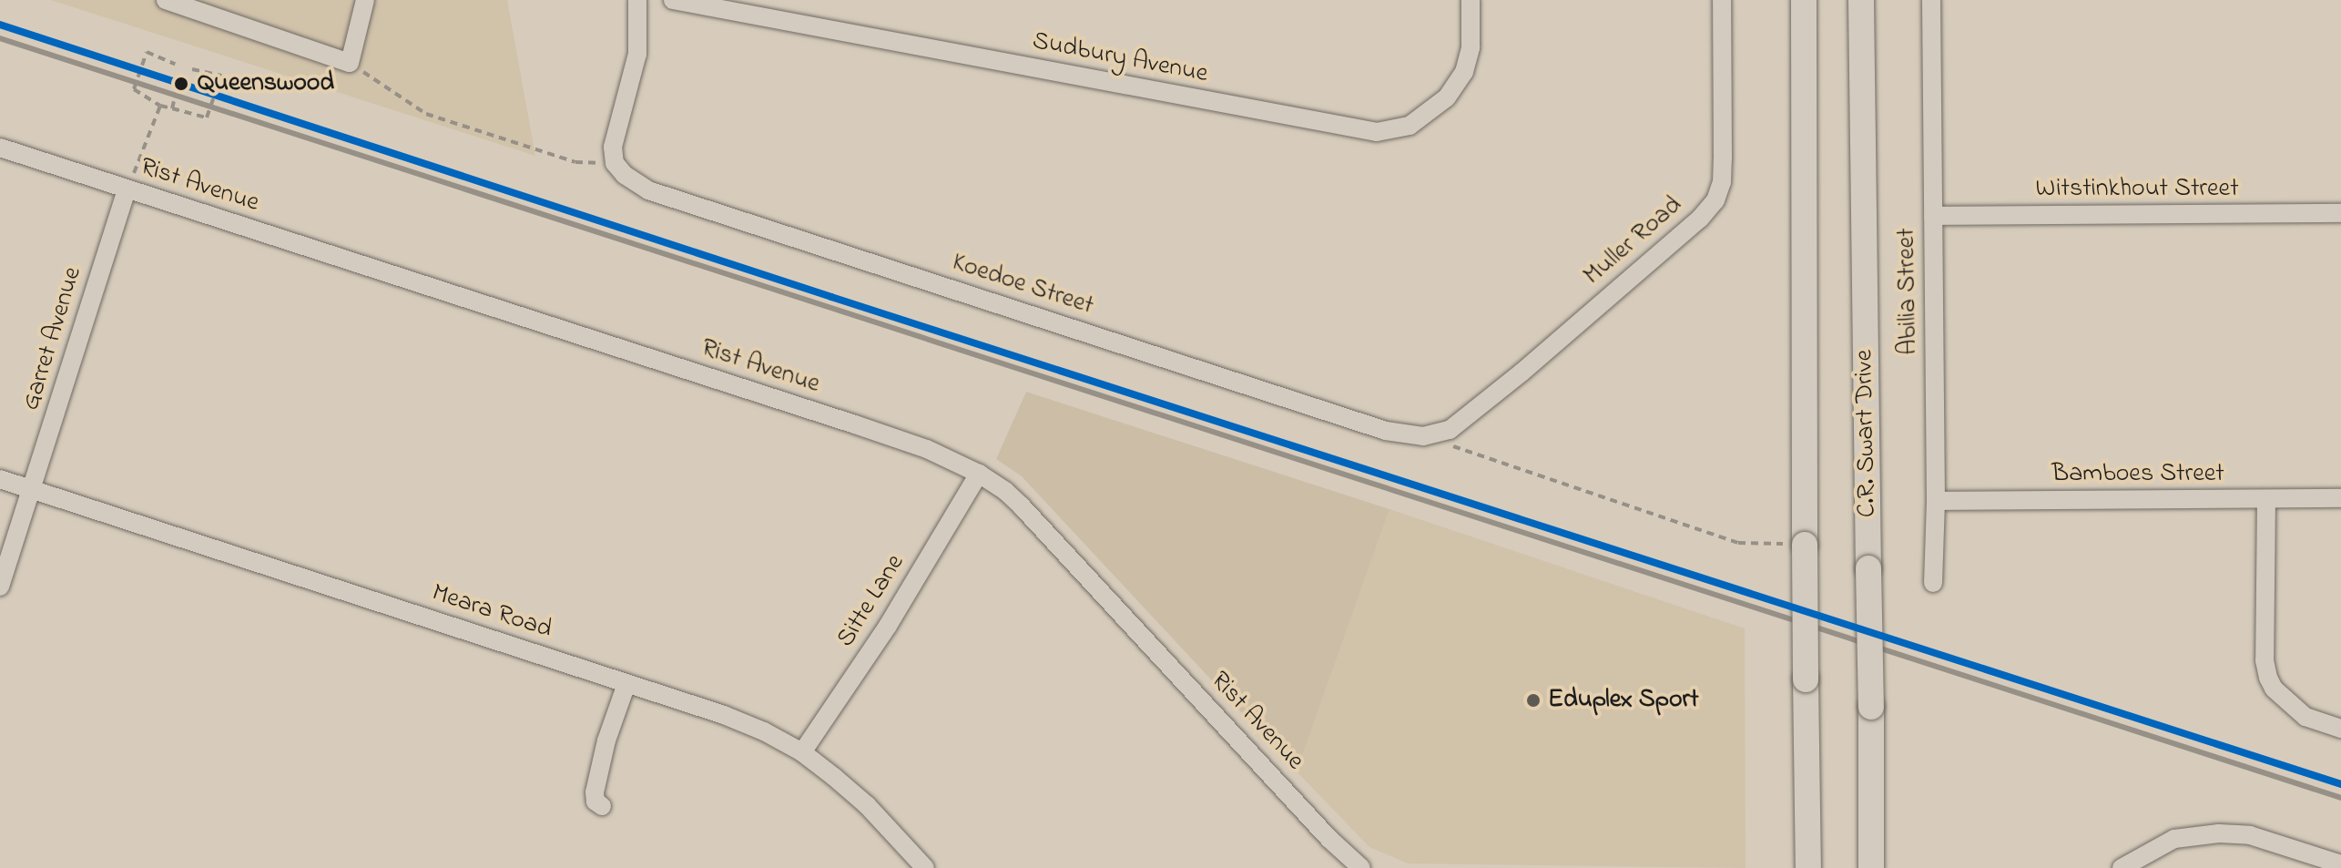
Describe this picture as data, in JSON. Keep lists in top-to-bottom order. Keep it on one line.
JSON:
{"streets":{"main road":["C.R. Swart Drive"],"street":["Sudbury Avenue","Rist Avenue","Witstinkhout Street","Muller Road","Koedoe Street","Abilia Street","Garret Avenue","Bamboes Street","Sitte Lane","Meara Road"]},"crossings":[["Rist Avenue","Garret Avenue"],["Rist Avenue","Sitte Lane"],["Witstinkhout Street","Abilia Street"],["Muller Road","Koedoe Street"],["Abilia Street","Bamboes Street"],["Garret Avenue","Meara Road"],["Sitte Lane","Meara Road"]],"places":["Queenswood","Eduplex Sport"]}
